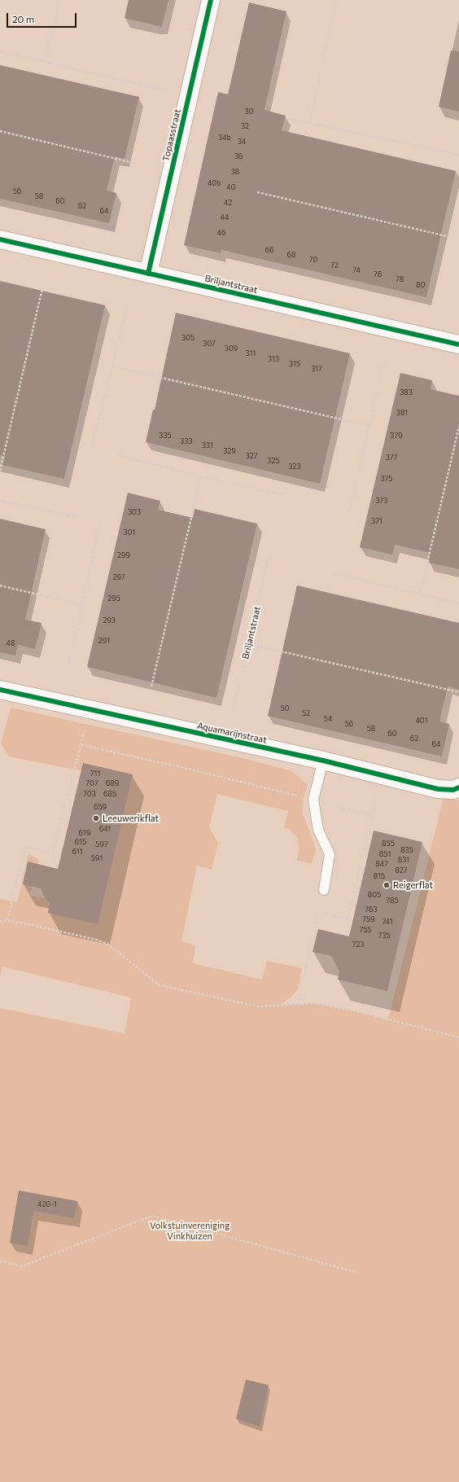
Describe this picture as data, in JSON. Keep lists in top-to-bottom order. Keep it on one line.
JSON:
{"streets":{"street":["Topaasstraat","Briljantstraat","Aquamarijnstraat"]},"crossings":[["Topaasstraat","Briljantstraat"]],"parks":["Volkstuinvereniging Vinkhuizen"],"places":["Leeuwerikflat","Reigerflat"],"house_numbers":["30","32","34b","34","36","38","40b","40","56","58","60","42","62","64","44","46","66","68","70","72","74","76","78","80","305","307","309","311","313","315","317","383","381","335","379","333","331","329","327","377","325","323","375","373","303","371","301","299","297","295","293","291","48","50","52","54","401","56","58","60","62","64","711","707","689","703","685","659","641","619","615","855","597","835","611","851","591","831","847","827","815","805","785","763","759","741","755","735","723","420-1"],"scale_bar":"20 m"}
